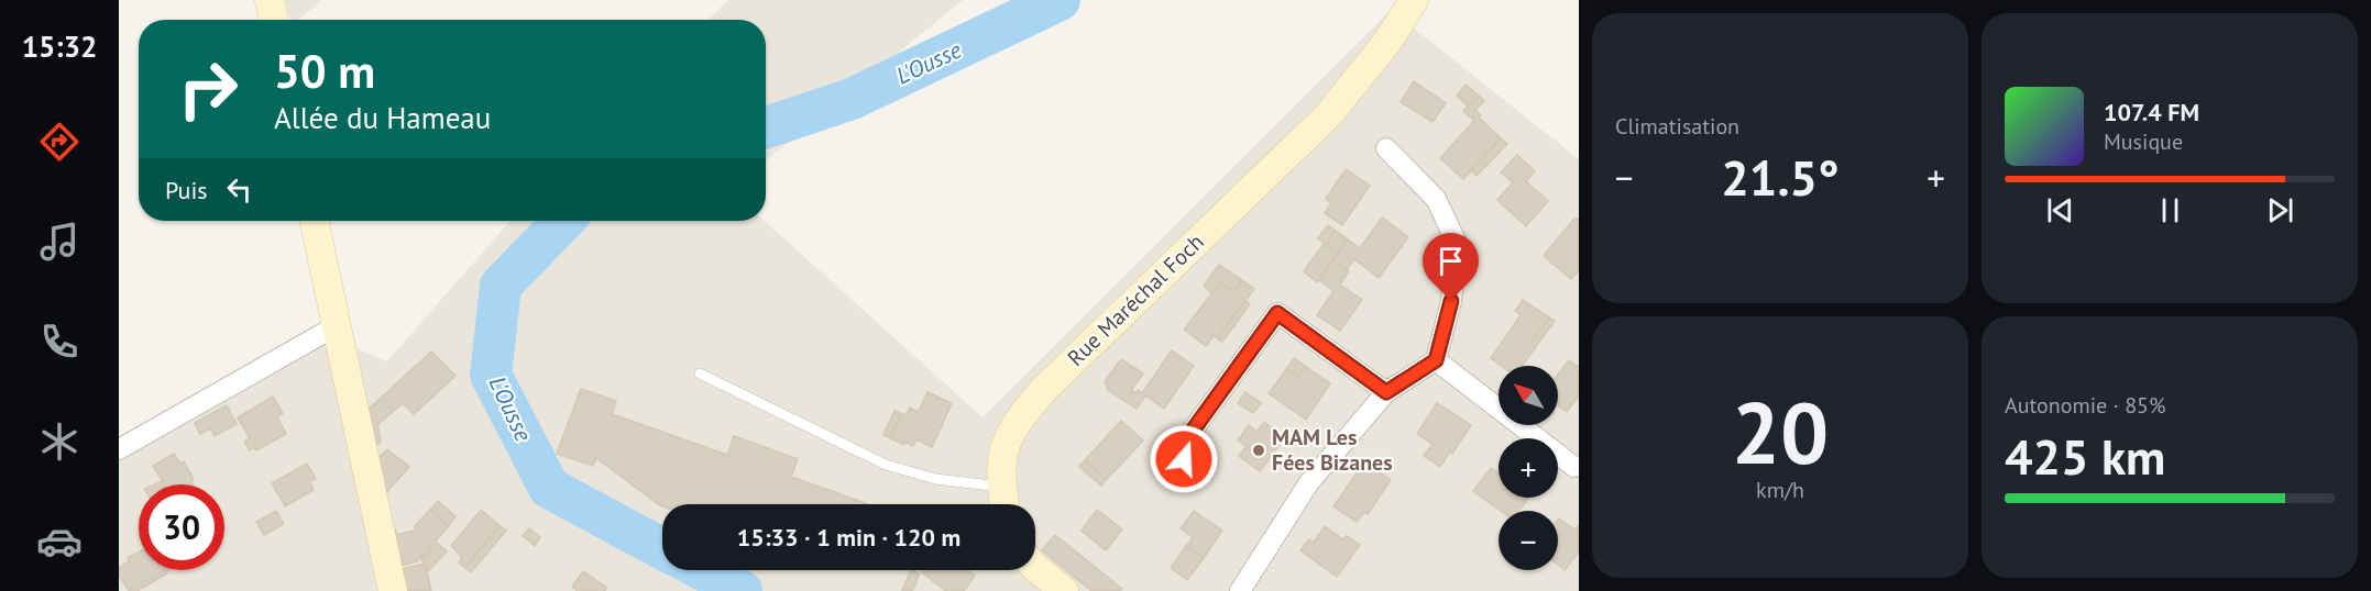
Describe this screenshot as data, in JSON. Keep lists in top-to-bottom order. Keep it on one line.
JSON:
{"streets":{"street":["Rue Maréchal Foch"]},"water":["L'Ousse"],"places":["MAM Les Fées Bizanes"],"north":"top left","page":{"tabs":"15:32","tile":["Climatisation",["20","km/h"],["Autonomie · 85%","425 km"]],"turn":["50 m","Allée du Hameau"],"song":["107.4 FM","Musique"],"heat":["−","21.5°","+"],"then":"Puis","map_buttons":["+","−"],"limit":"30","trip":"15:33 · 1 min · 120 m"}}
